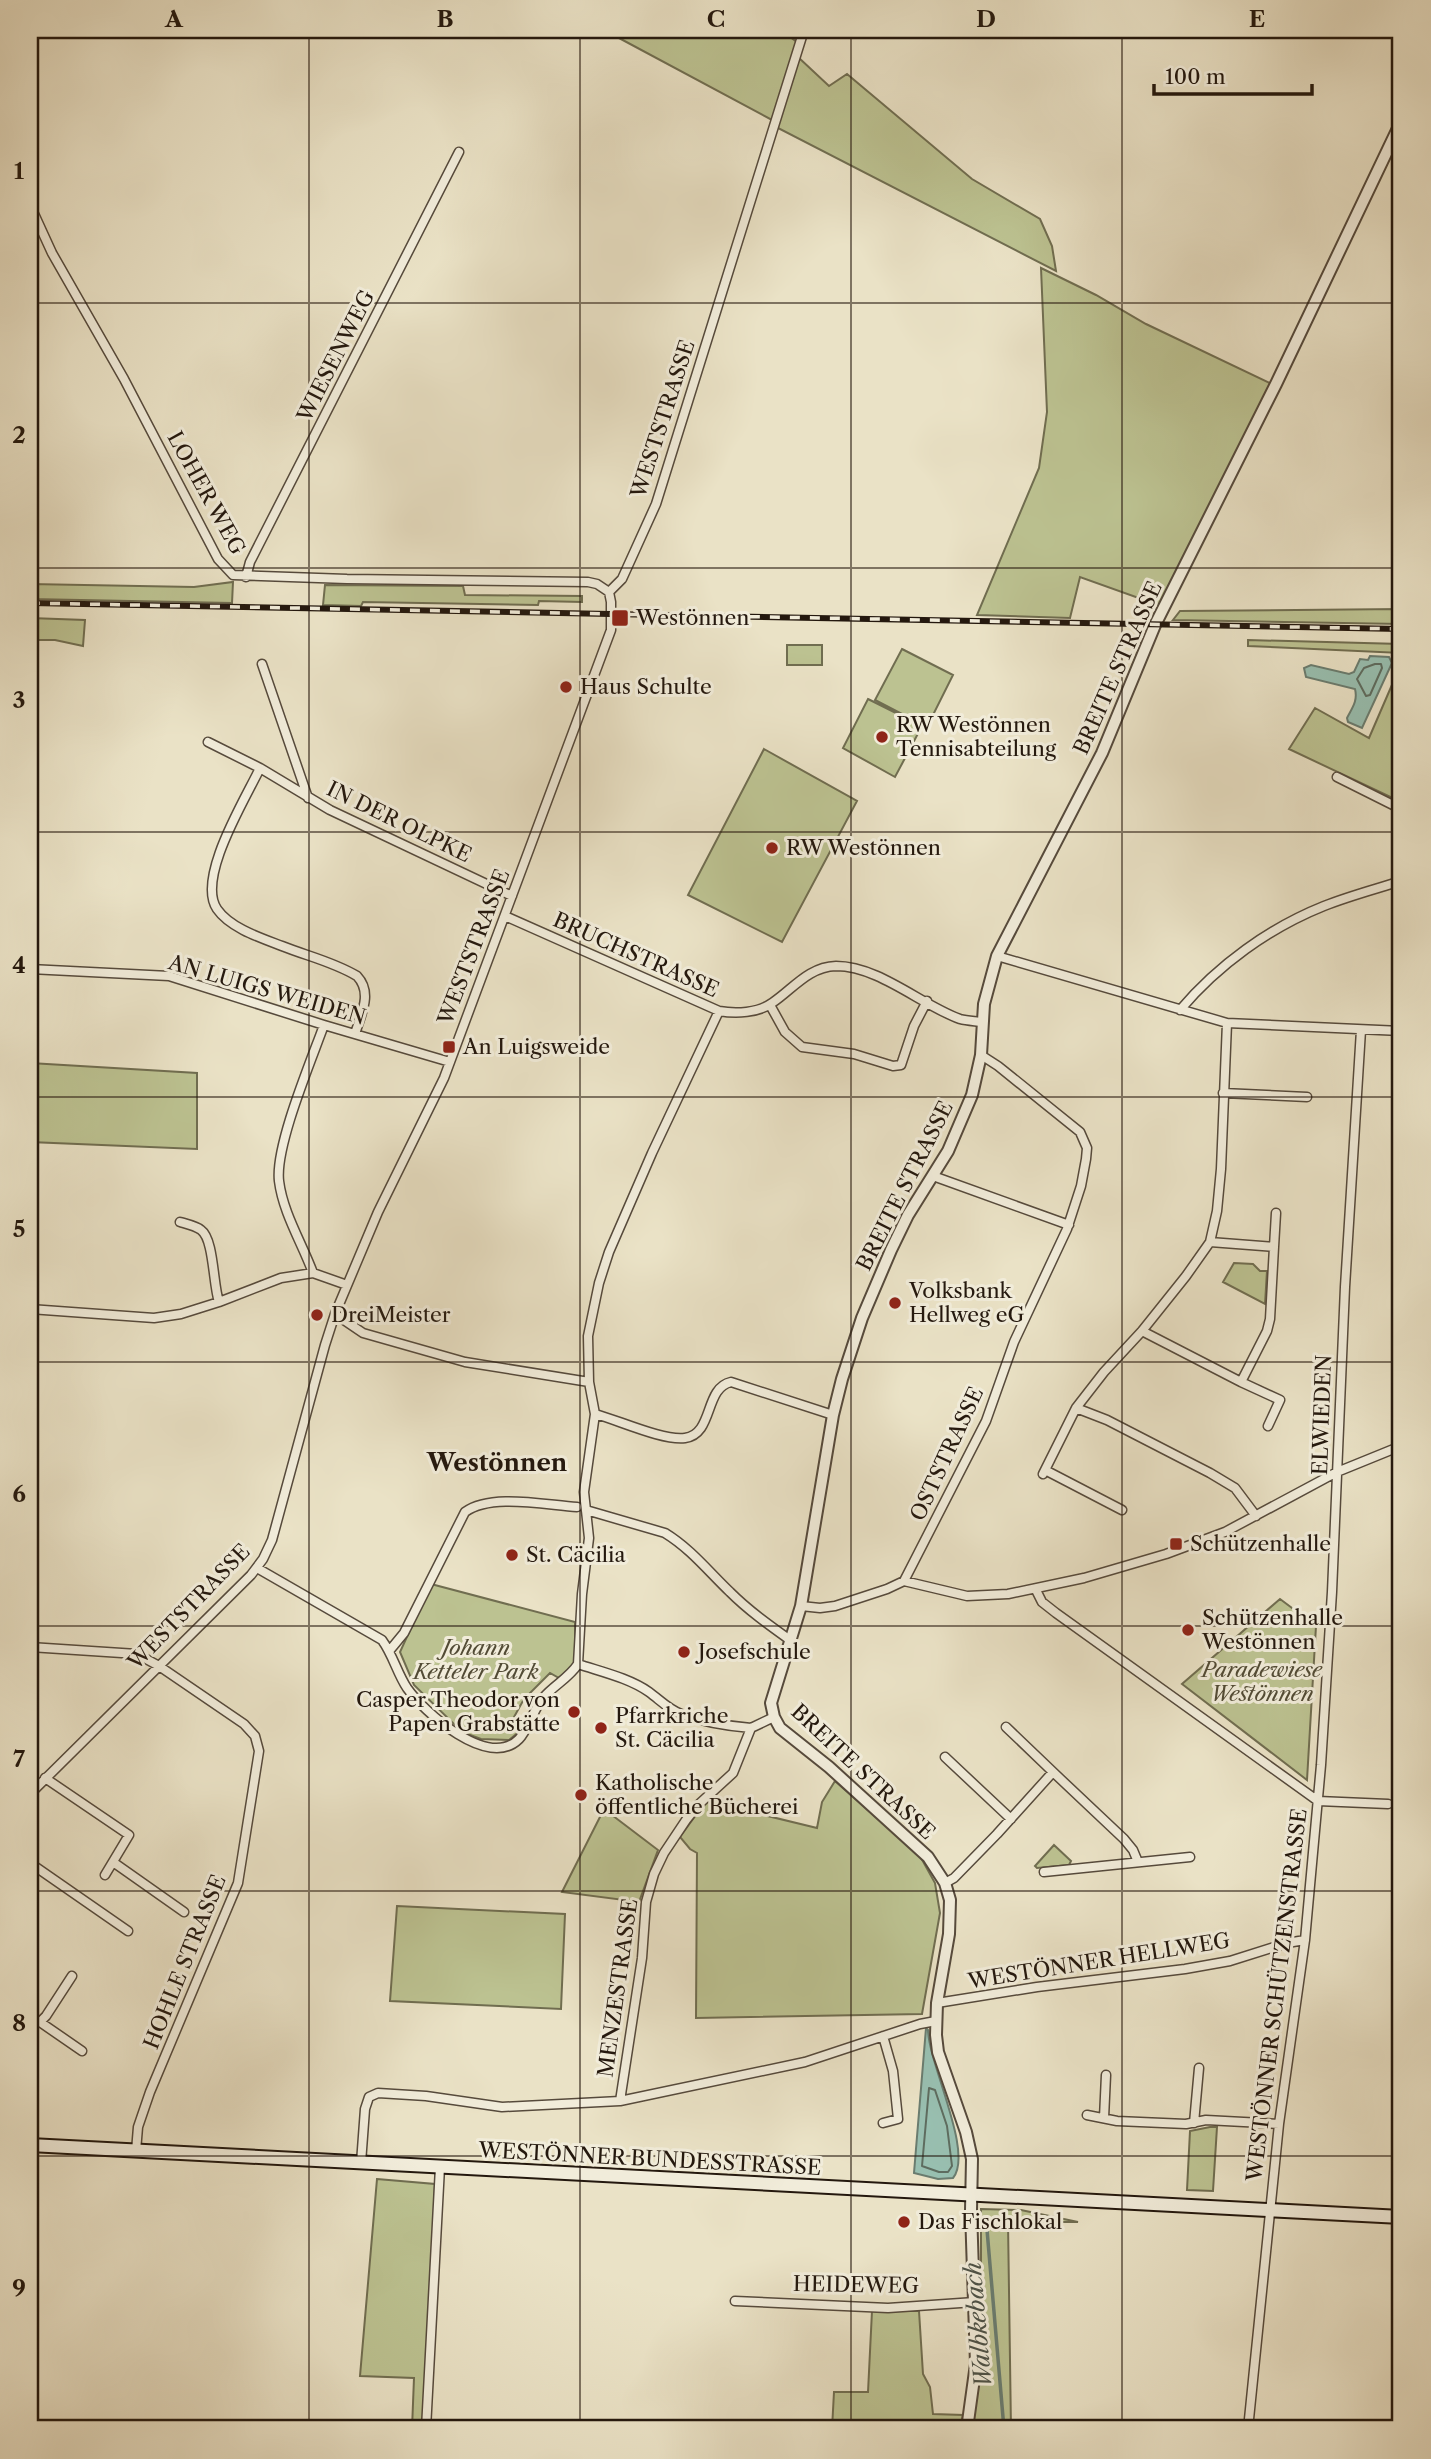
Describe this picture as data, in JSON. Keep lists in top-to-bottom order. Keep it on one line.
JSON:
{"streets":{"main road":["WESTÖNNER BUNDESSTRASSE"],"street":["WIESENWEG","WESTSTRASSE","LOHER WEG","BREITE STRASSE","IN DER OLPKE","BRUCHSTRASSE","AN LUIGS WEIDEN","ELWIEDEN","OSTSTRASSE","WESTÖNNER HELLWEG","HOHLE STRASSE","MENZESTRASSE","WESTÖNNER SCHÜTZENSTRASSE","HEIDEWEG"]},"crossings":[["WIESENWEG","LOHER WEG"],["WESTSTRASSE","LOHER WEG"],["WESTSTRASSE","IN DER OLPKE"],["WESTSTRASSE","BRUCHSTRASSE"],["WESTSTRASSE","AN LUIGS WEIDEN"],["WESTSTRASSE","HOHLE STRASSE"],["BREITE STRASSE","BRUCHSTRASSE"],["BREITE STRASSE","OSTSTRASSE"],["BREITE STRASSE","WESTÖNNER HELLWEG"],["BREITE STRASSE","WESTÖNNER BUNDESSTRASSE"],["ELWIEDEN","WESTÖNNER SCHÜTZENSTRASSE"],["WESTÖNNER HELLWEG","WESTÖNNER SCHÜTZENSTRASSE"],["HOHLE STRASSE","WESTÖNNER BUNDESSTRASSE"],["WESTÖNNER SCHÜTZENSTRASSE","WESTÖNNER BUNDESSTRASSE"]],"districts":["Westönnen"],"water":["Walbkebach"],"parks":["Johann Ketteler Park","Paradewiese Westönnen"],"places":{"transit":["Westönnen","An Luigsweide","Schützenhalle"],"other":["Haus Schulte","RW Westönnen Tennisabteilung","RW Westönnen","Volksbank Hellweg eG","DreiMeister","St. Cäcilia","Schützenhalle Westönnen","Josefschule","Casper Theodor von Papen Grabstätte","Pfarrkriche St. Cäcilia","Katholische öffentliche Bücherei","Das Fischlokal"]},"scale_bar":"100 m","grid":{"columns":["A","B","C","D","E"],"rows":["1","2","3","4","5","6","7","8","9"]}}
